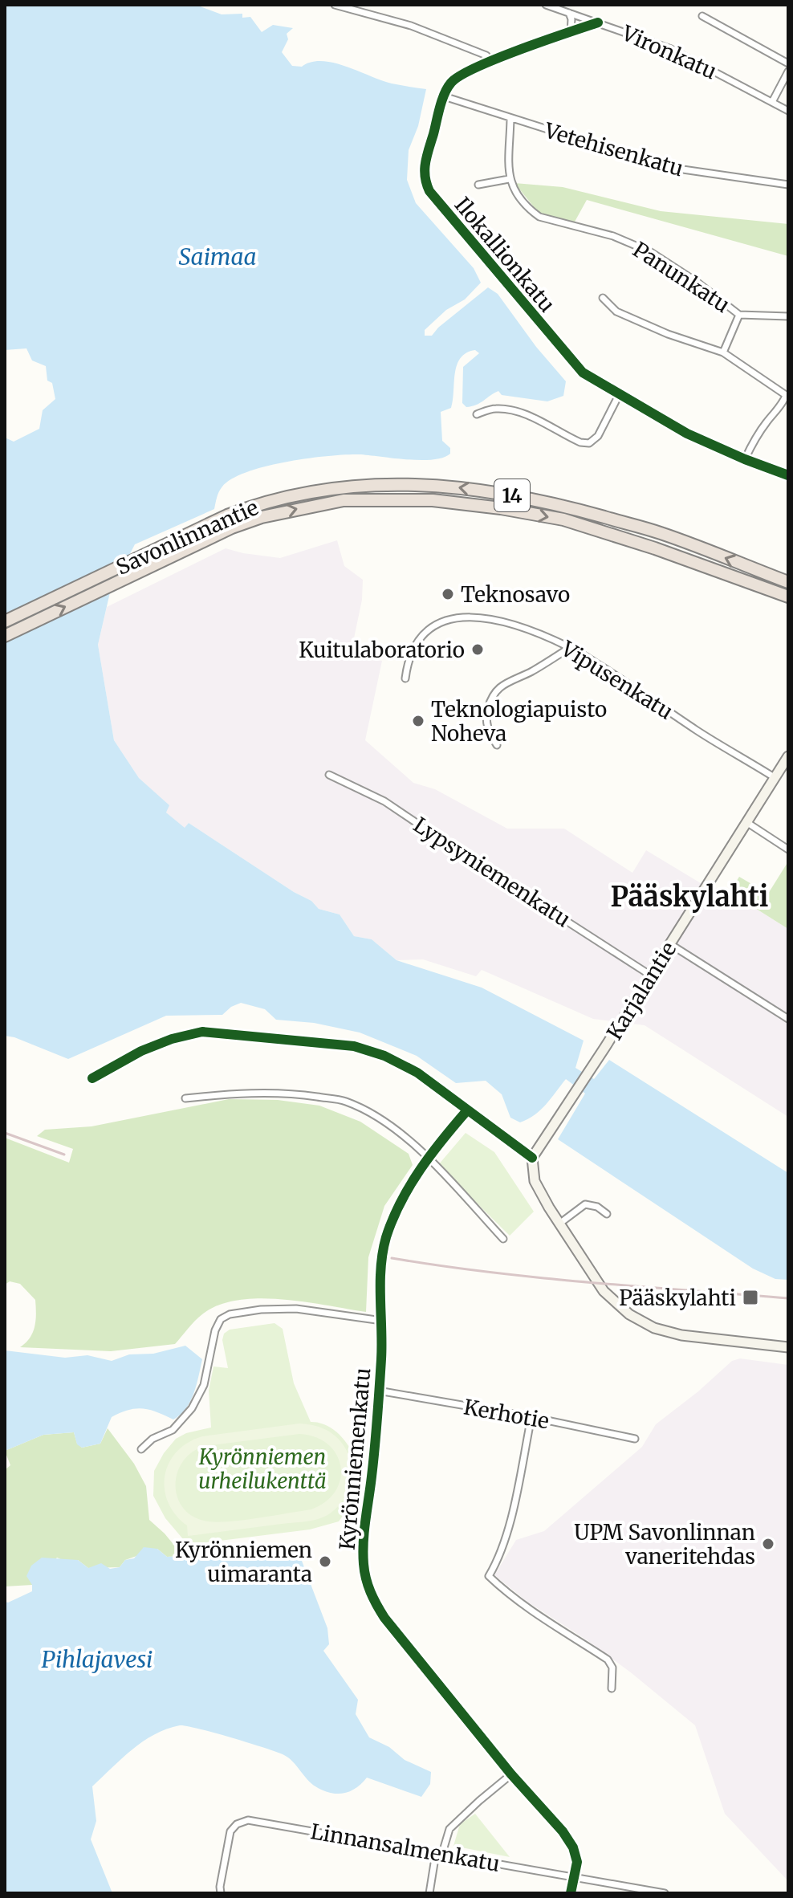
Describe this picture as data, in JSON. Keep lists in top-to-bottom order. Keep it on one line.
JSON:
{"streets":{"highway":["14","Savonlinnantie"],"street":["Vironkatu","Vetehisenkatu","Ilokallionkatu","Panunkatu","Vipusenkatu","Lypsyniemenkatu","Karjalantie","Kerhotie","Kyrönniemenkatu","Linnansalmenkatu"]},"crossings":[["Vironkatu","Ilokallionkatu"],["Vetehisenkatu","Ilokallionkatu"],["Vipusenkatu","Karjalantie"],["Lypsyniemenkatu","Karjalantie"],["Kerhotie","Kyrönniemenkatu"],["Kyrönniemenkatu","Linnansalmenkatu"]],"districts":["Pääskylahti"],"water":["Saimaa","Pihlajavesi"],"parks":["Kyrönniemen urheilukenttä"],"places":{"other":["Teknosavo","Kuitulaboratorio","Teknologiapuisto Noheva","UPM Savonlinnan vaneritehdas","Kyrönniemen uimaranta"],"transit":["Pääskylahti"]}}
